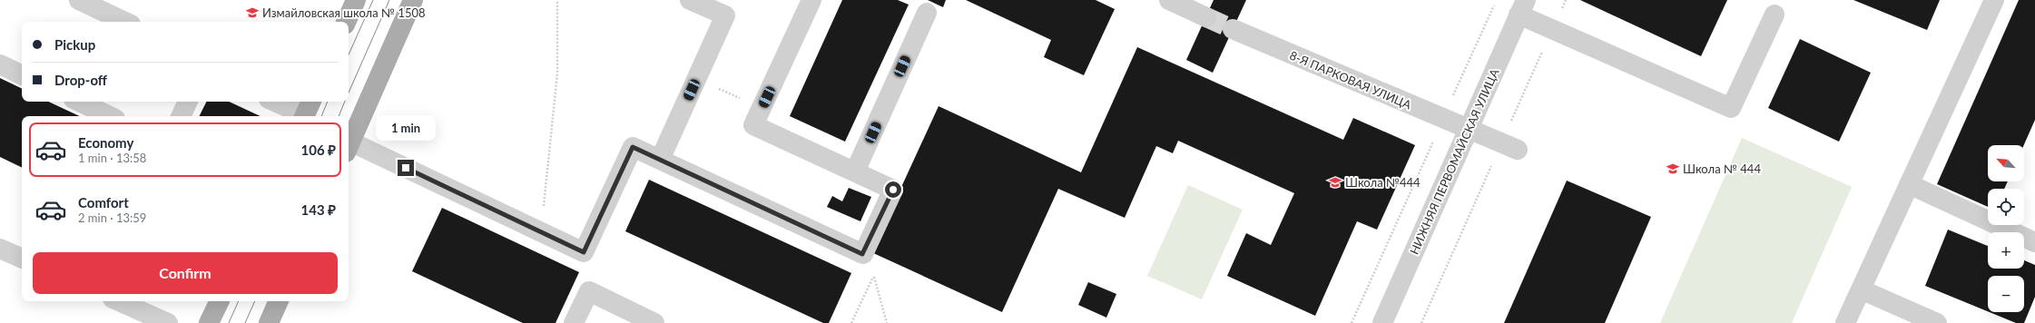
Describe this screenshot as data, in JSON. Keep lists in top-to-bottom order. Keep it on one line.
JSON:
{"streets":{"street":["8-Я ПАРКОВАЯ УЛИЦА","НИЖНЯЯ ПЕРВОМАЙСКАЯ УЛИЦА"]},"crossings":[["8-Я ПАРКОВАЯ УЛИЦА","НИЖНЯЯ ПЕРВОМАЙСКАЯ УЛИЦА"]],"places":{"school or university":["Измайловская школа № 1508","Школа № 444","Школа №444"]},"north":"top left","page":{"banner":["Pickup","Drop-off"],"bubble":"1 min","list":[{"name":"Economy","note":"1 min · 13:58","value":"106 ₽"},{"name":"Comfort","note":"2 min · 13:59","value":"143 ₽"}],"map_buttons":["+","−"],"buttons":"Confirm"}}
